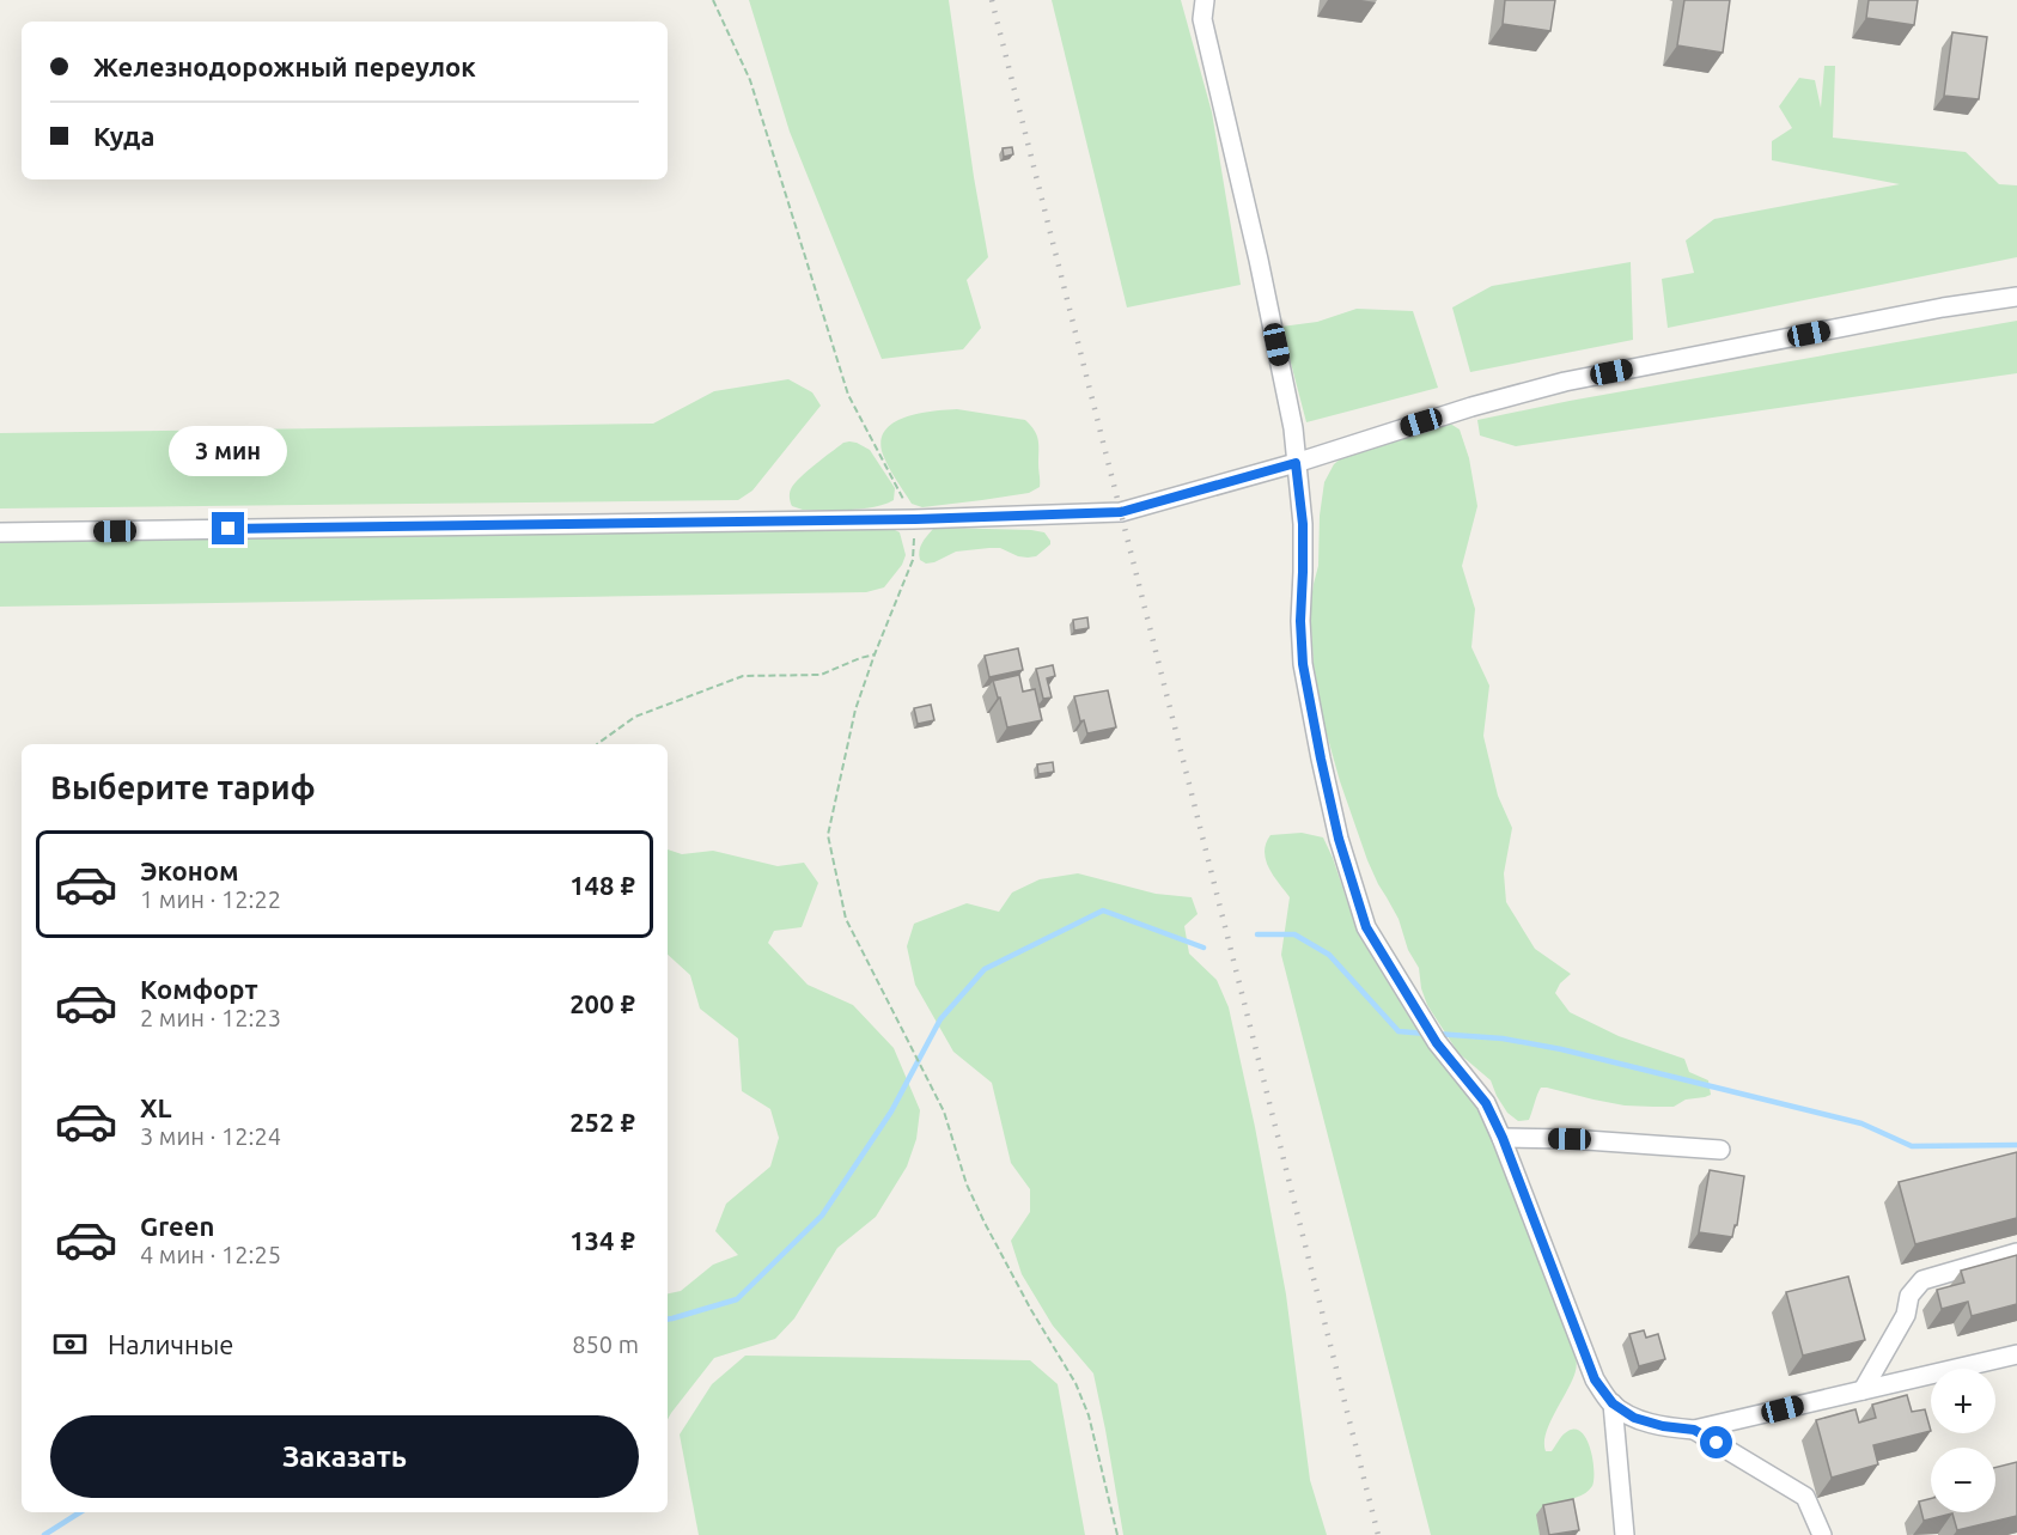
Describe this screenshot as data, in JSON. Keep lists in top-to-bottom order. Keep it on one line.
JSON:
{"page":{"banner":["Железнодорожный переулок","Куда"],"bubble":"3 мин","heading":"Выберите тариф","list":[{"name":"Эконом","note":"1 мин · 12:22","value":"148 ₽"},{"name":"Комфорт","note":"2 мин · 12:23","value":"200 ₽"},{"name":"XL","note":"3 мин · 12:24","value":"252 ₽"},{"name":"Green","note":"4 мин · 12:25","value":"134 ₽"}],"pay":["Наличные","850 m"],"map_buttons":["+","−"],"buttons":"Заказать"}}
